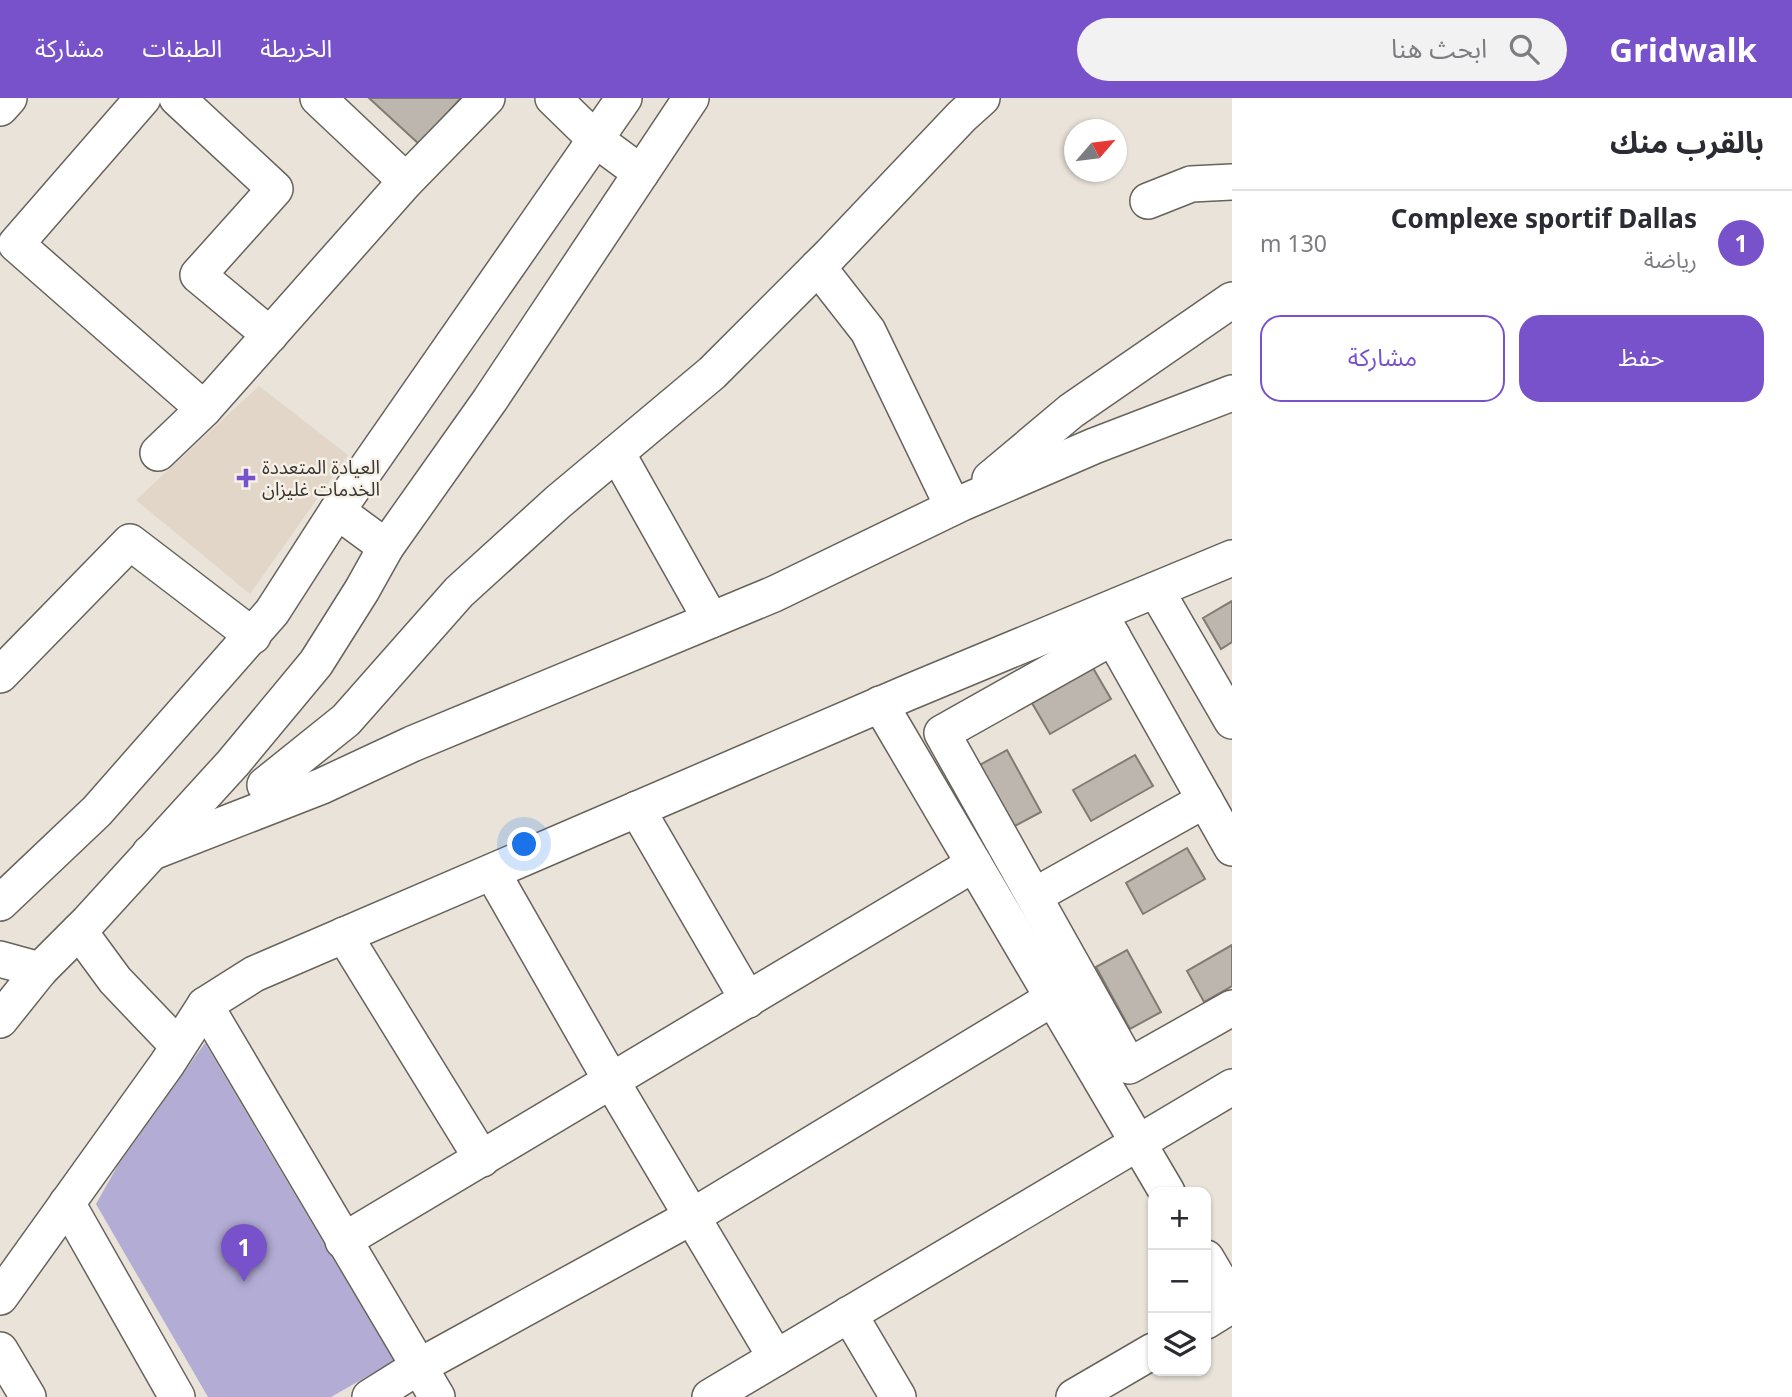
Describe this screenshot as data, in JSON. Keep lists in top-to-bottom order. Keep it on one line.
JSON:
{"places":{"health":["العيادة المتعددة الخدمات غليزان"]},"north":"top right","page":{"header":"Gridwalk","search":"ابحث هنا","nav":["الخريطة","الطبقات","مشاركة"],"heading":"بالقرب منك","list":[{"mark":"1","name":"Complexe sportif Dallas","note":"رياضة","value":"130 m"}],"buttons":["حفظ","مشاركة"],"map_buttons":["+","−"],"pins":"1"}}
